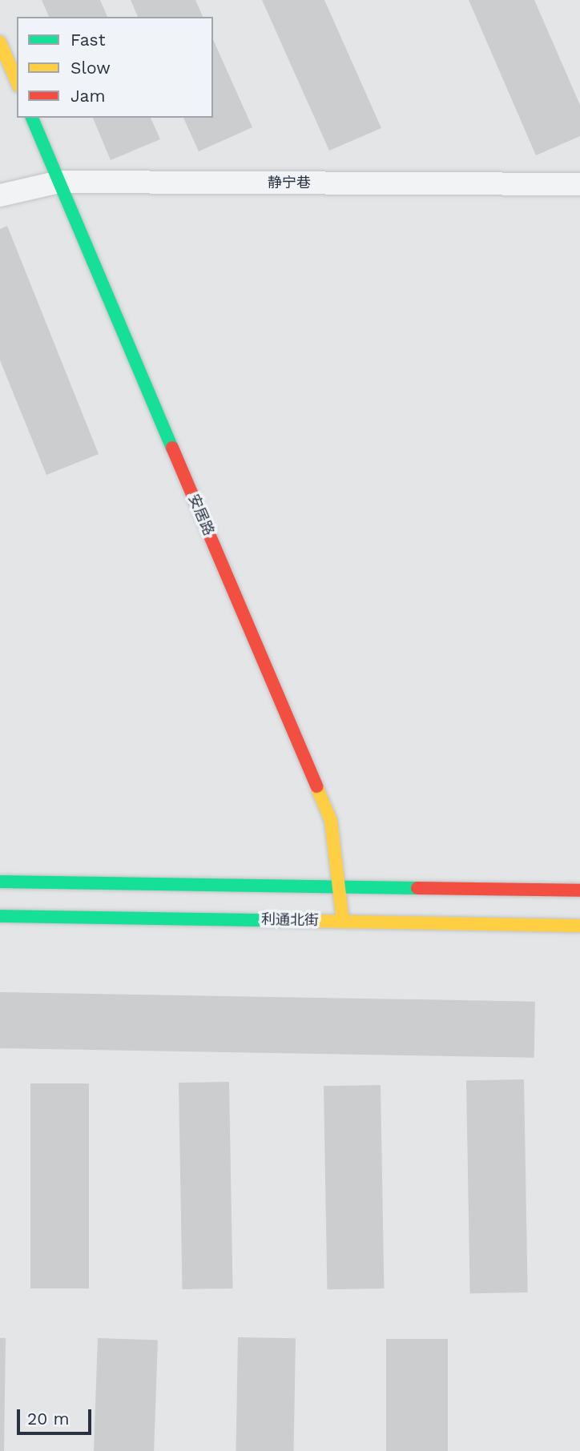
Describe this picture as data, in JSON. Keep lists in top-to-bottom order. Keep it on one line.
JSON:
{"streets":{"main road":["安居路","利通北街"],"street":["静宁巷"]},"crossings":[["静宁巷","安居路"],["安居路","利通北街"]],"legend":["Fast","Slow","Jam"],"scale_bar":"20 m"}
